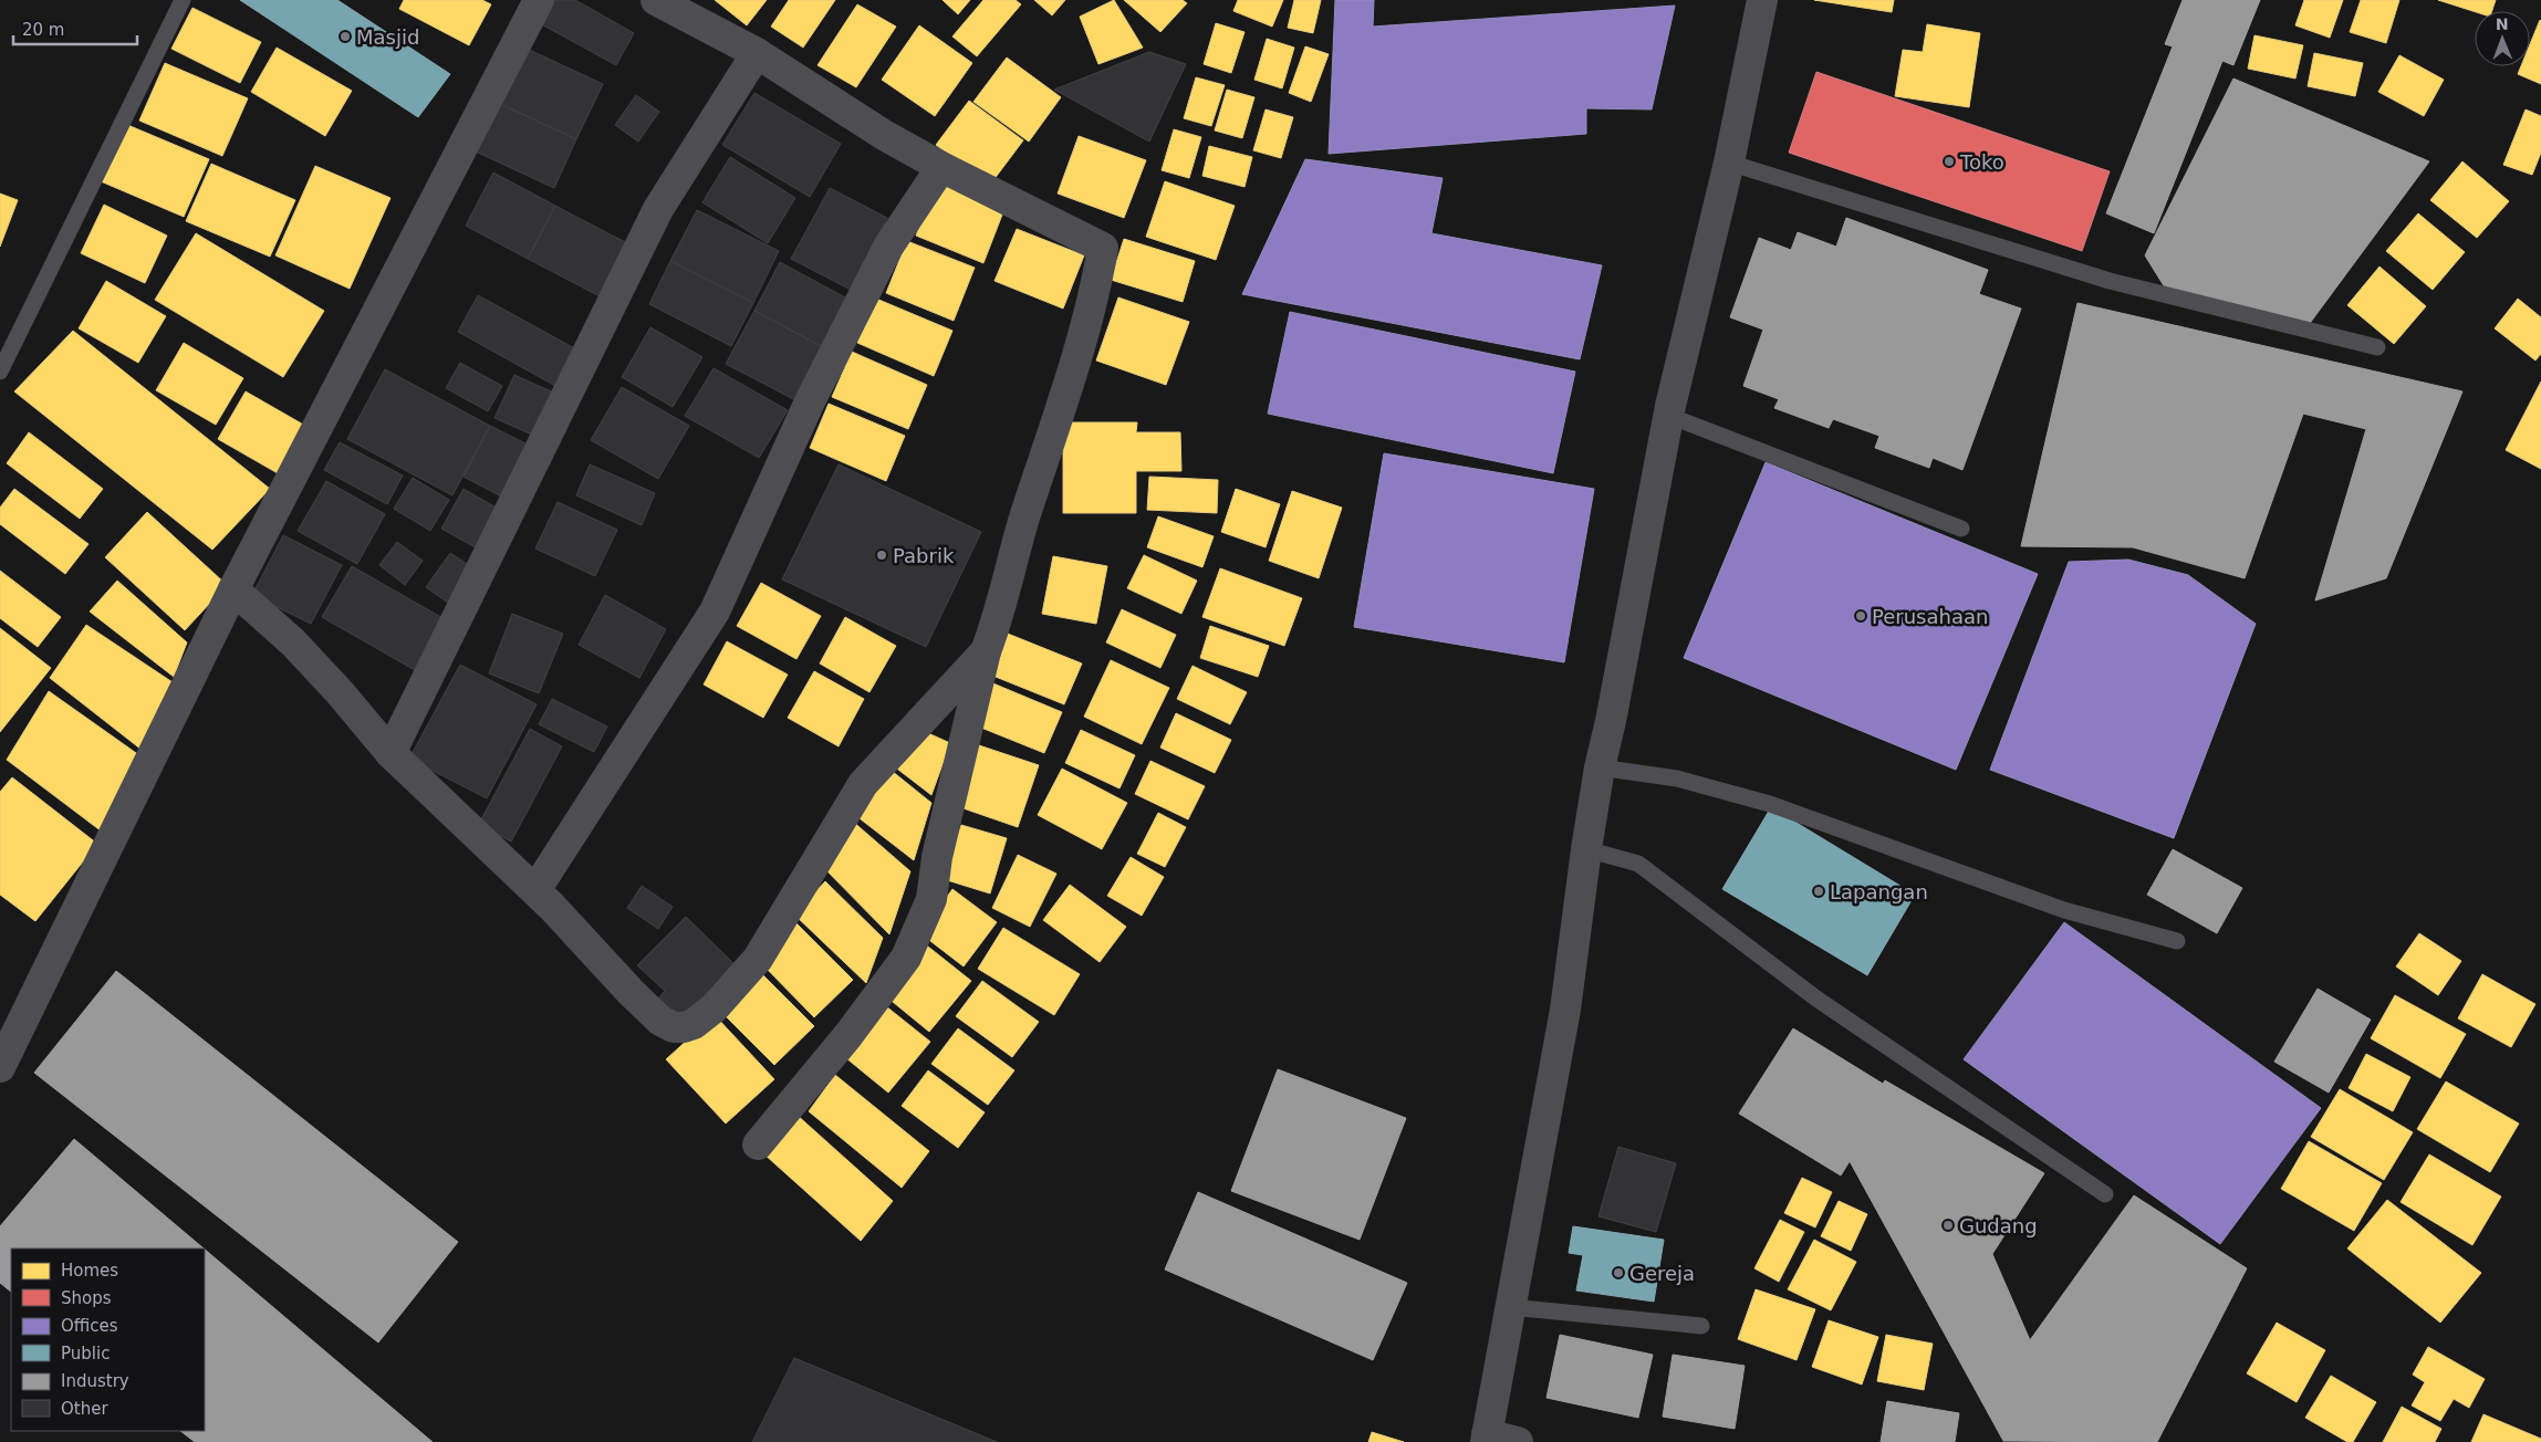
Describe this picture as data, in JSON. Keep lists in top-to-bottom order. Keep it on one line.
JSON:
{"places":["Masjid","Toko","Pabrik","Perusahaan","Lapangan","Gudang","Gereja"],"legend":["Homes","Shops","Offices","Public","Industry","Other"],"scale_bar":"20 m","north":"top"}
